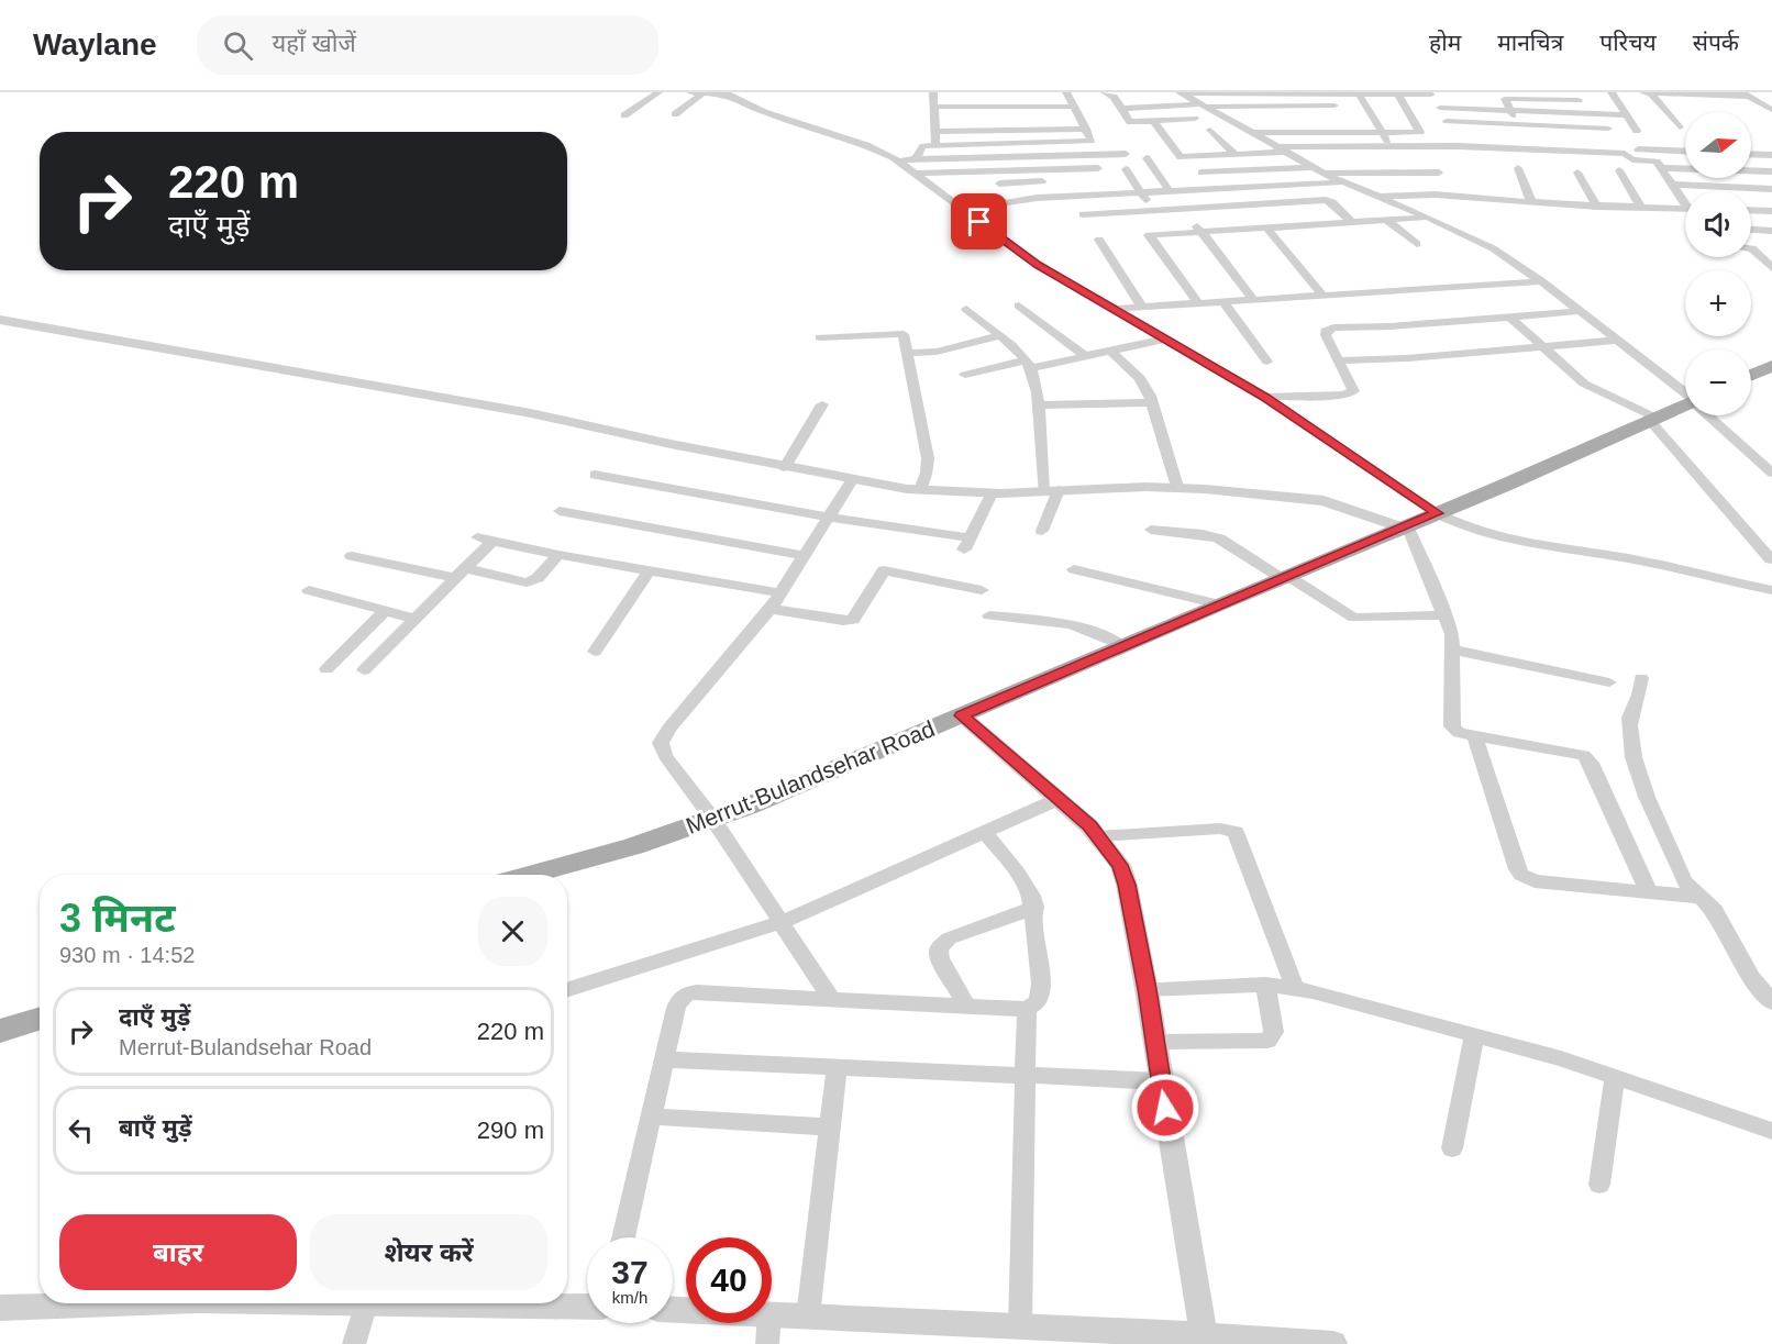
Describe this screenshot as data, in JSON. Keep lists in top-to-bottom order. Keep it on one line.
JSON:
{"streets":{"main road":["Merrut-Bulandsehar Road"]},"north":"right","page":{"header":"Waylane","search":"यहाँ खोजें","nav":["होम","मानचित्र","परिचय","संपर्क"],"map_buttons":["+","−"],"turn":["220 m","दाएँ मुड़ें"],"heading":["3 मिनट","930 m · 14:52"],"list":[{"name":"दाएँ मुड़ें","note":"Merrut-Bulandsehar Road","value":"220 m"},{"name":"बाएँ मुड़ें","value":"290 m"}],"buttons":["बाहर","शेयर करें"],"speed":"37 km/h","limit":"40"}}
